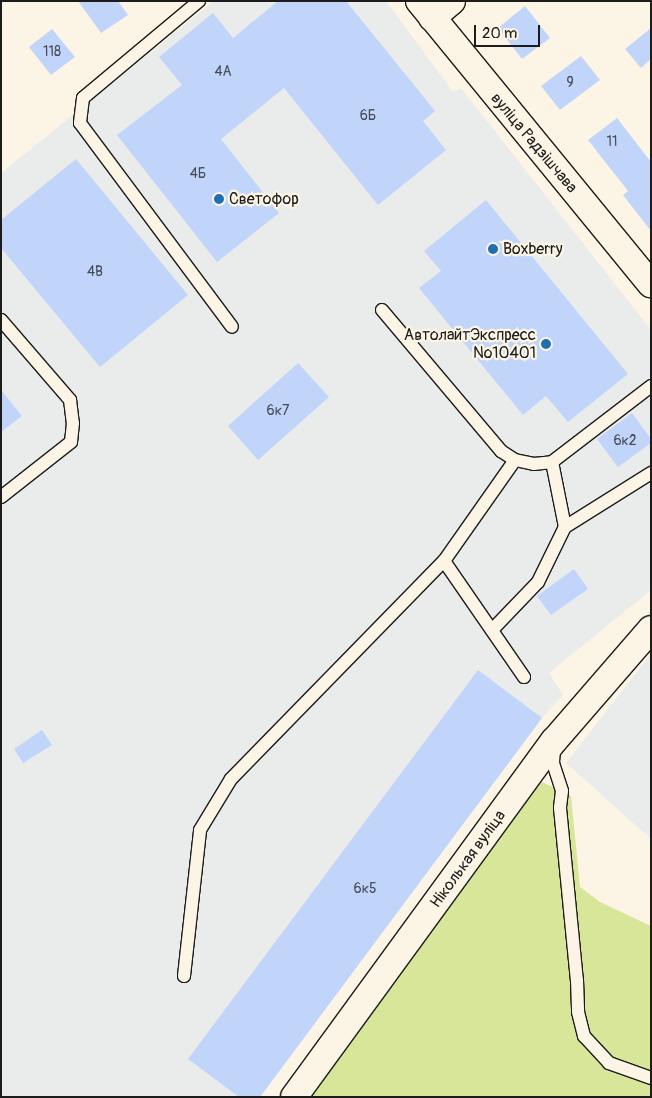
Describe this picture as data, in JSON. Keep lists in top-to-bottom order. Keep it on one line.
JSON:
{"streets":{"street":["вуліца Радзішчава","Ніколькая вуліца"]},"places":["Светофор","Boxberry","АвтолайтЭкспресс №10401"],"house_numbers":["118","4А","9","6Б","11","4Б","4В","6к7","6к2","6к5"],"scale_bar":"20 m"}
